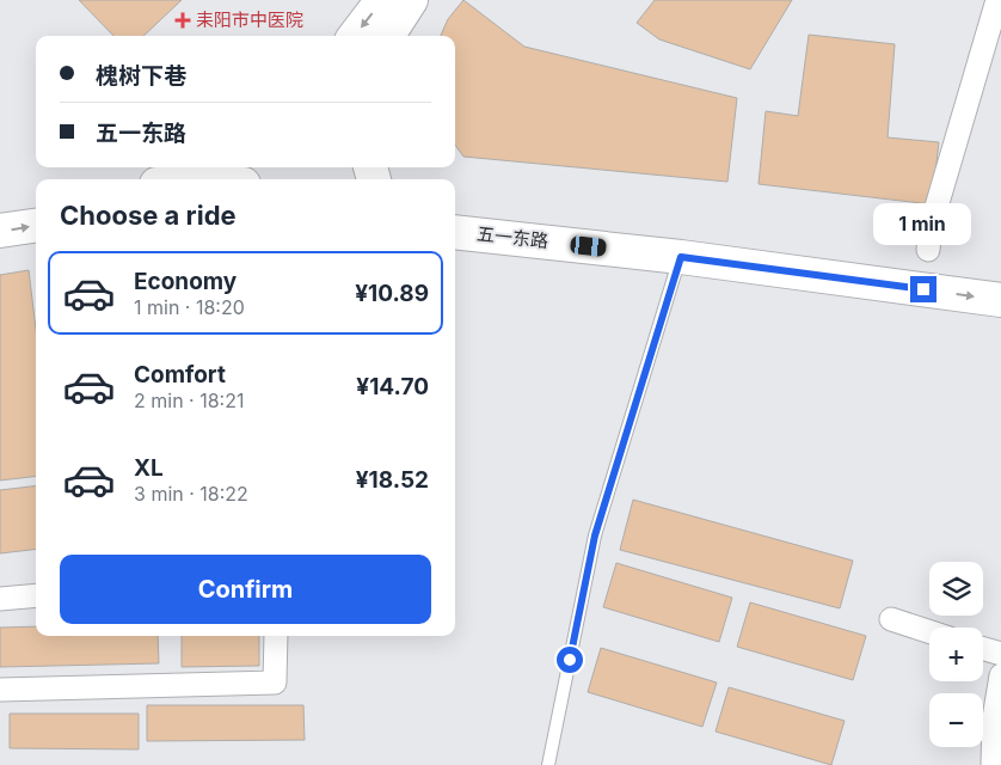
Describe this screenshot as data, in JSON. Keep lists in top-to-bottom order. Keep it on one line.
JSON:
{"streets":{"main road":["五一东路"]},"places":{"health":["耒阳市中医院"]},"page":{"banner":["槐树下巷","五一东路"],"heading":"Choose a ride","bubble":"1 min","list":[{"name":"Economy","note":"1 min · 18:20","value":"¥10.89"},{"name":"Comfort","note":"2 min · 18:21","value":"¥14.70"},{"name":"XL","note":"3 min · 18:22","value":"¥18.52"}],"buttons":"Confirm","map_buttons":["+","−"]}}
